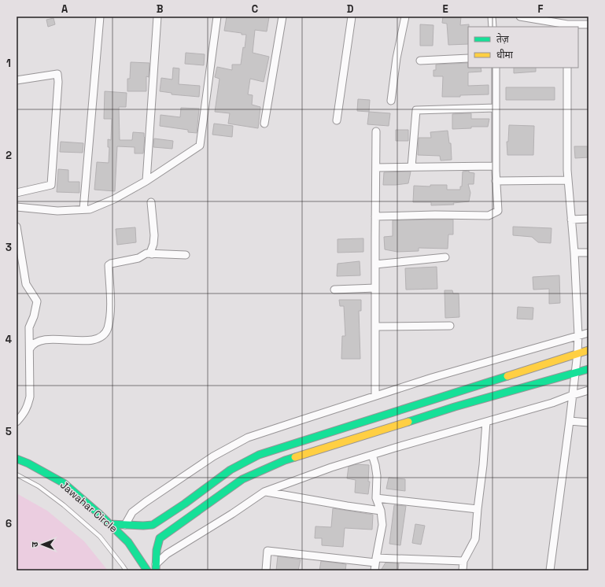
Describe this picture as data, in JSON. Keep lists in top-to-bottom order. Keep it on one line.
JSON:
{"streets":{"street":["Jawahar Circle"]},"legend":["तेज़","धीमा"],"north":"left","grid":{"columns":["A","B","C","D","E","F"],"rows":["1","2","3","4","5","6"]}}
